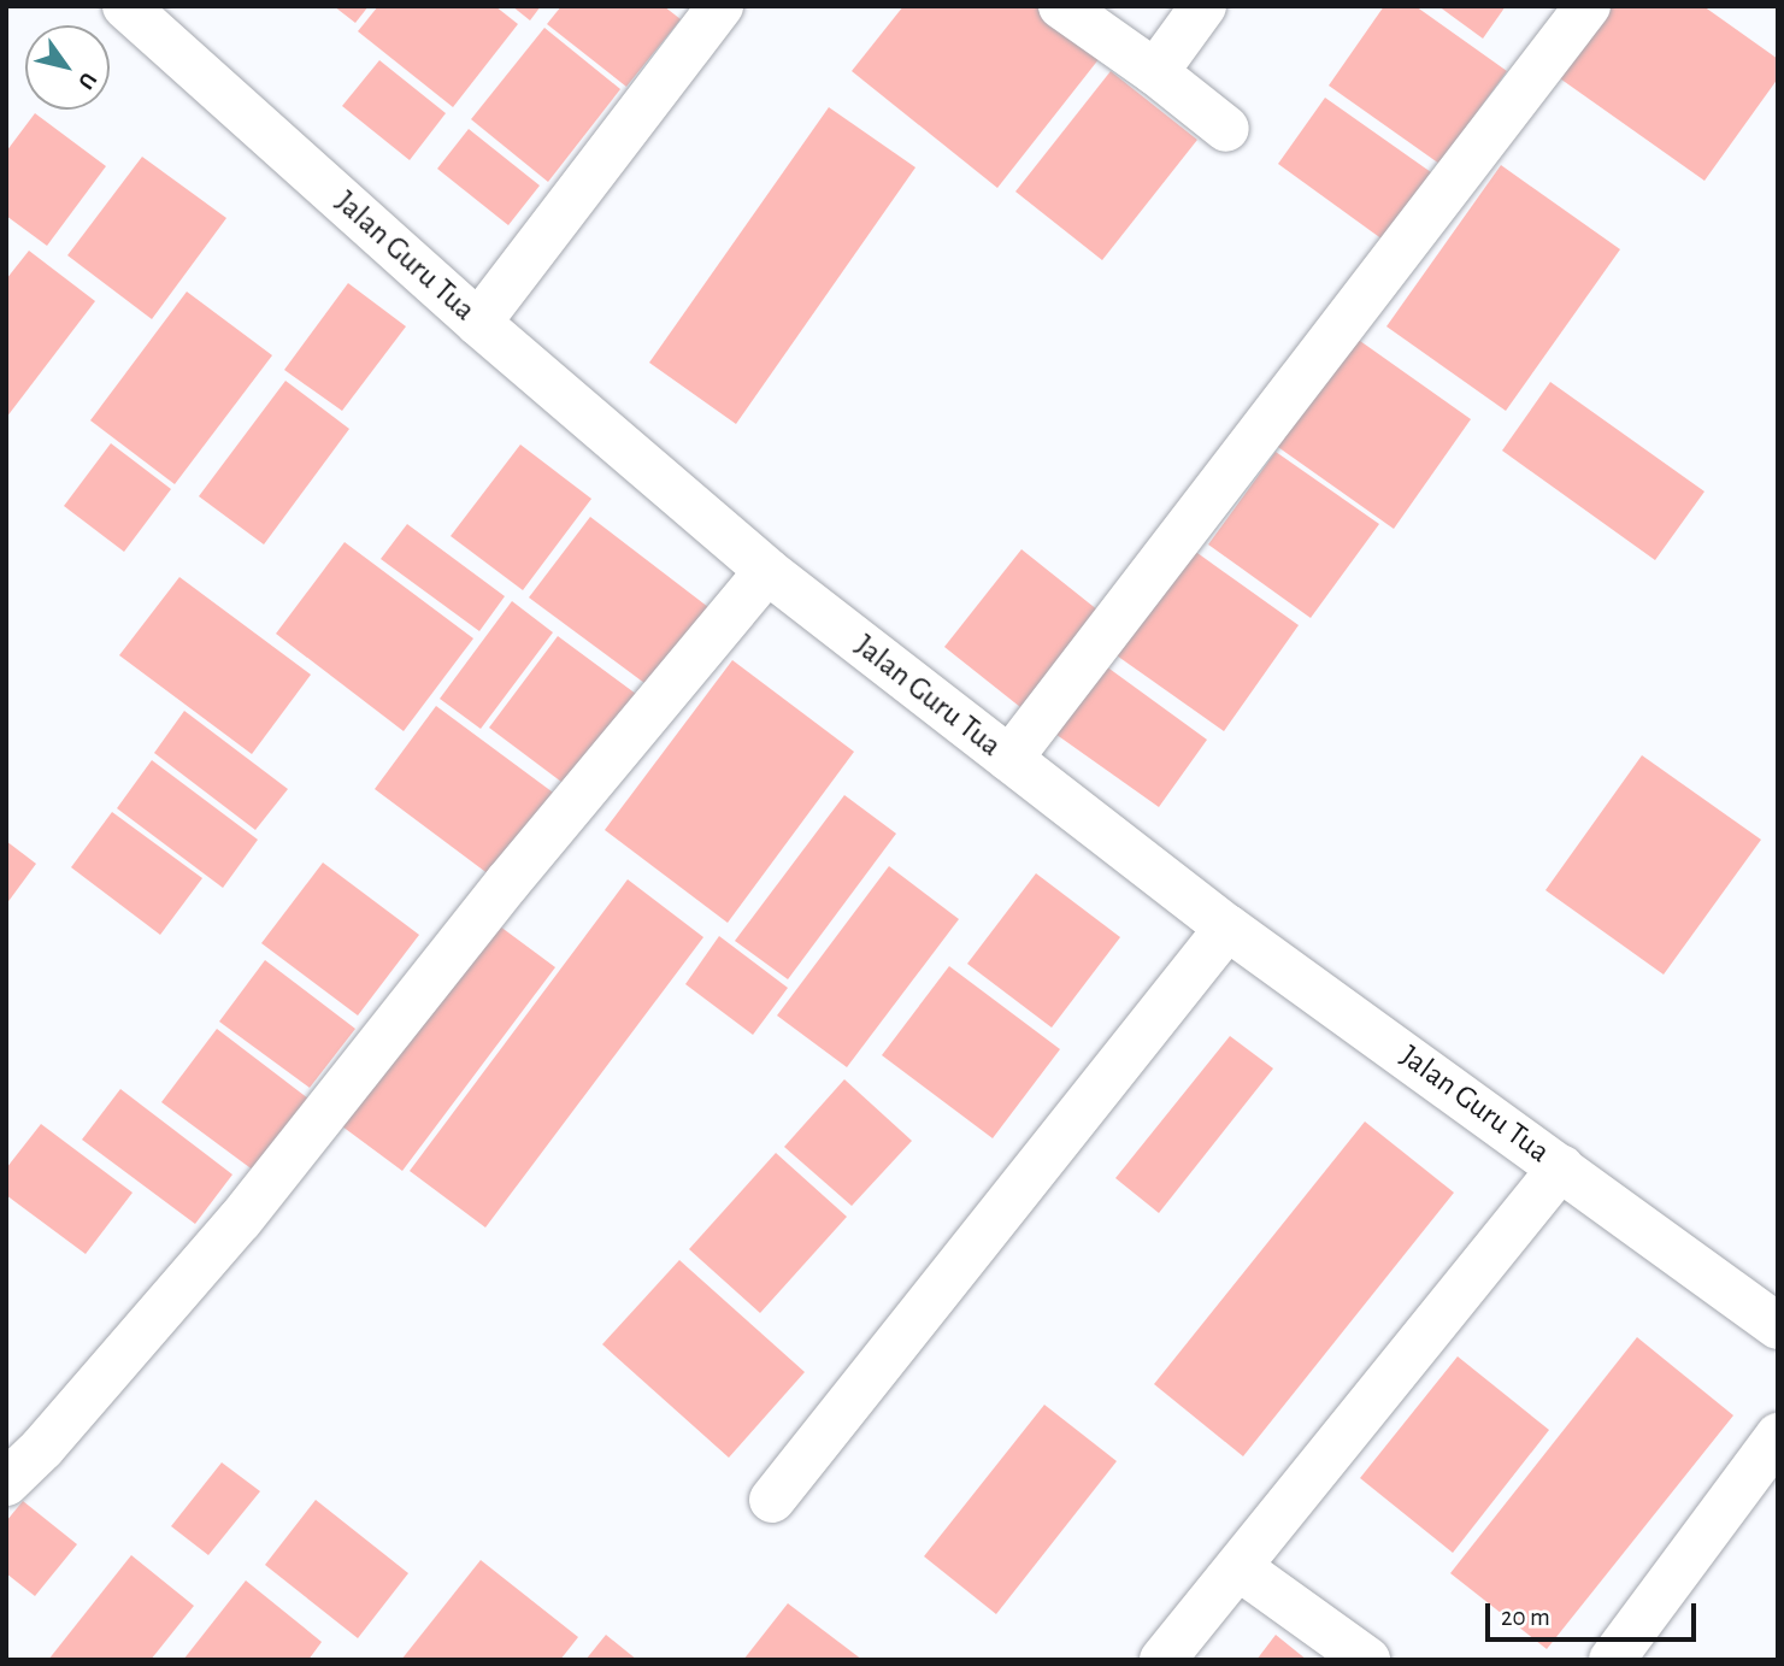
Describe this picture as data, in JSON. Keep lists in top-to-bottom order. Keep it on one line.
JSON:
{"streets":{"street":["Jalan Guru Tua"]},"scale_bar":"20 m","north":"bottom right"}
